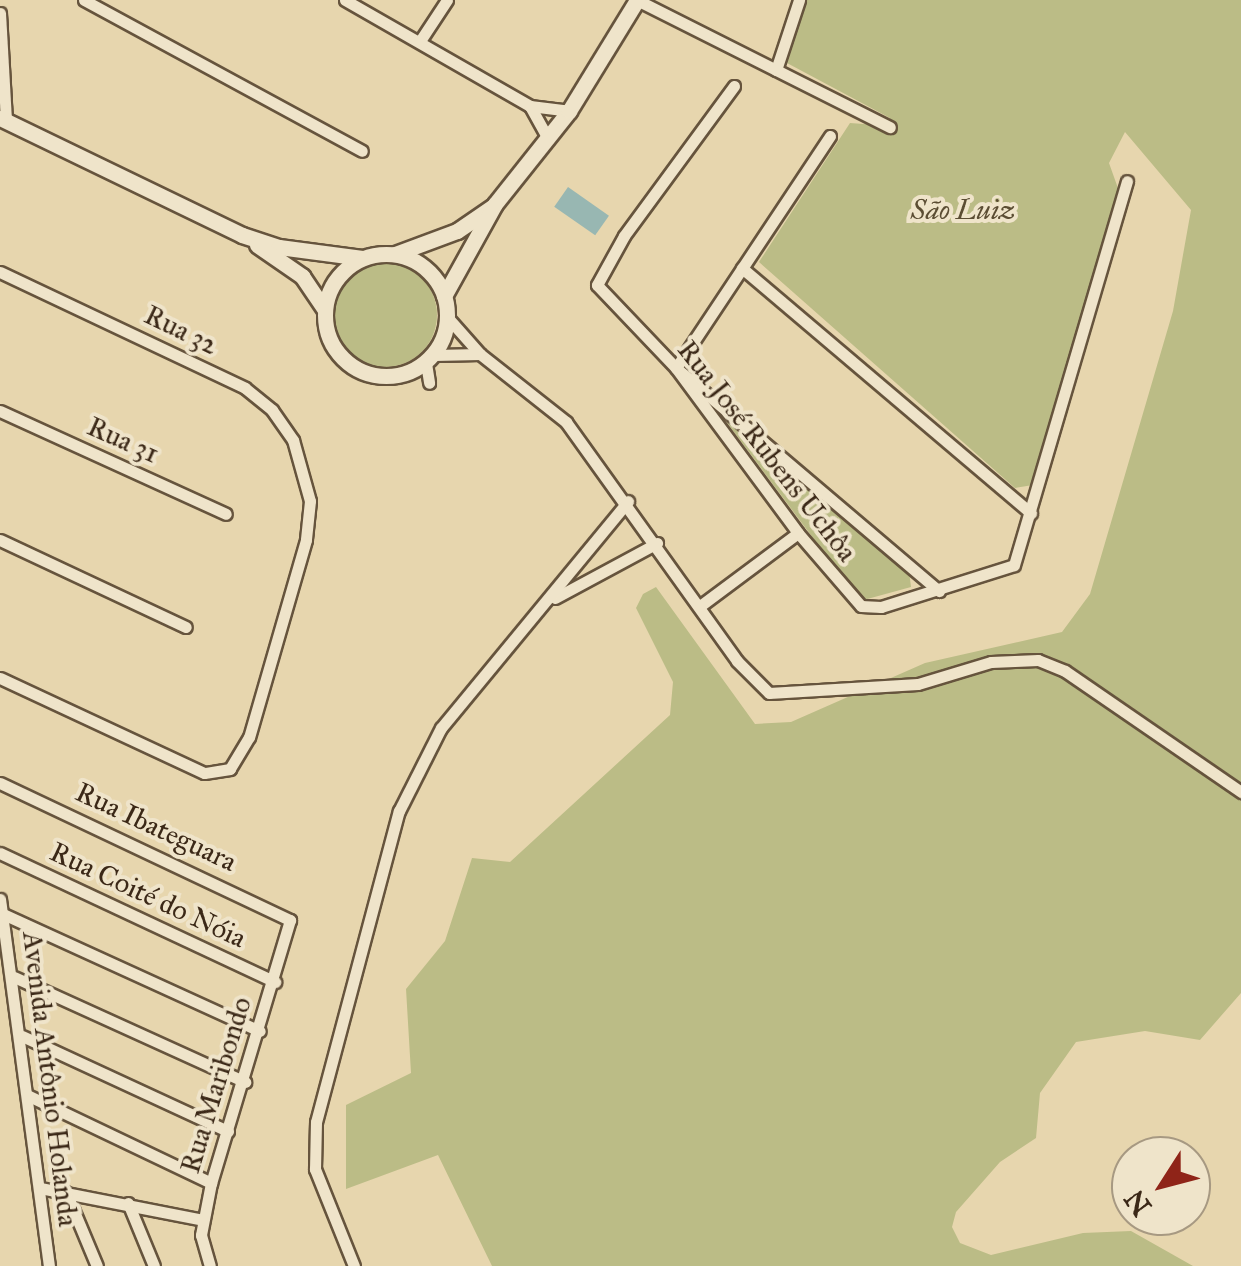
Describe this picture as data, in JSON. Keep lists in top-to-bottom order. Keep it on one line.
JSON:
{"streets":{"street":["Rua 32","Rua 31","Rua José Rubens Uchôa","Rua Ibateguara","Rua Coité do Nóia","Avenida Antônio Holanda","Rua Maribondo"]},"crossings":[["Rua Ibateguara","Rua Maribondo"],["Rua Coité do Nóia","Rua Maribondo"]],"parks":["São Luiz"],"north":"bottom left"}
